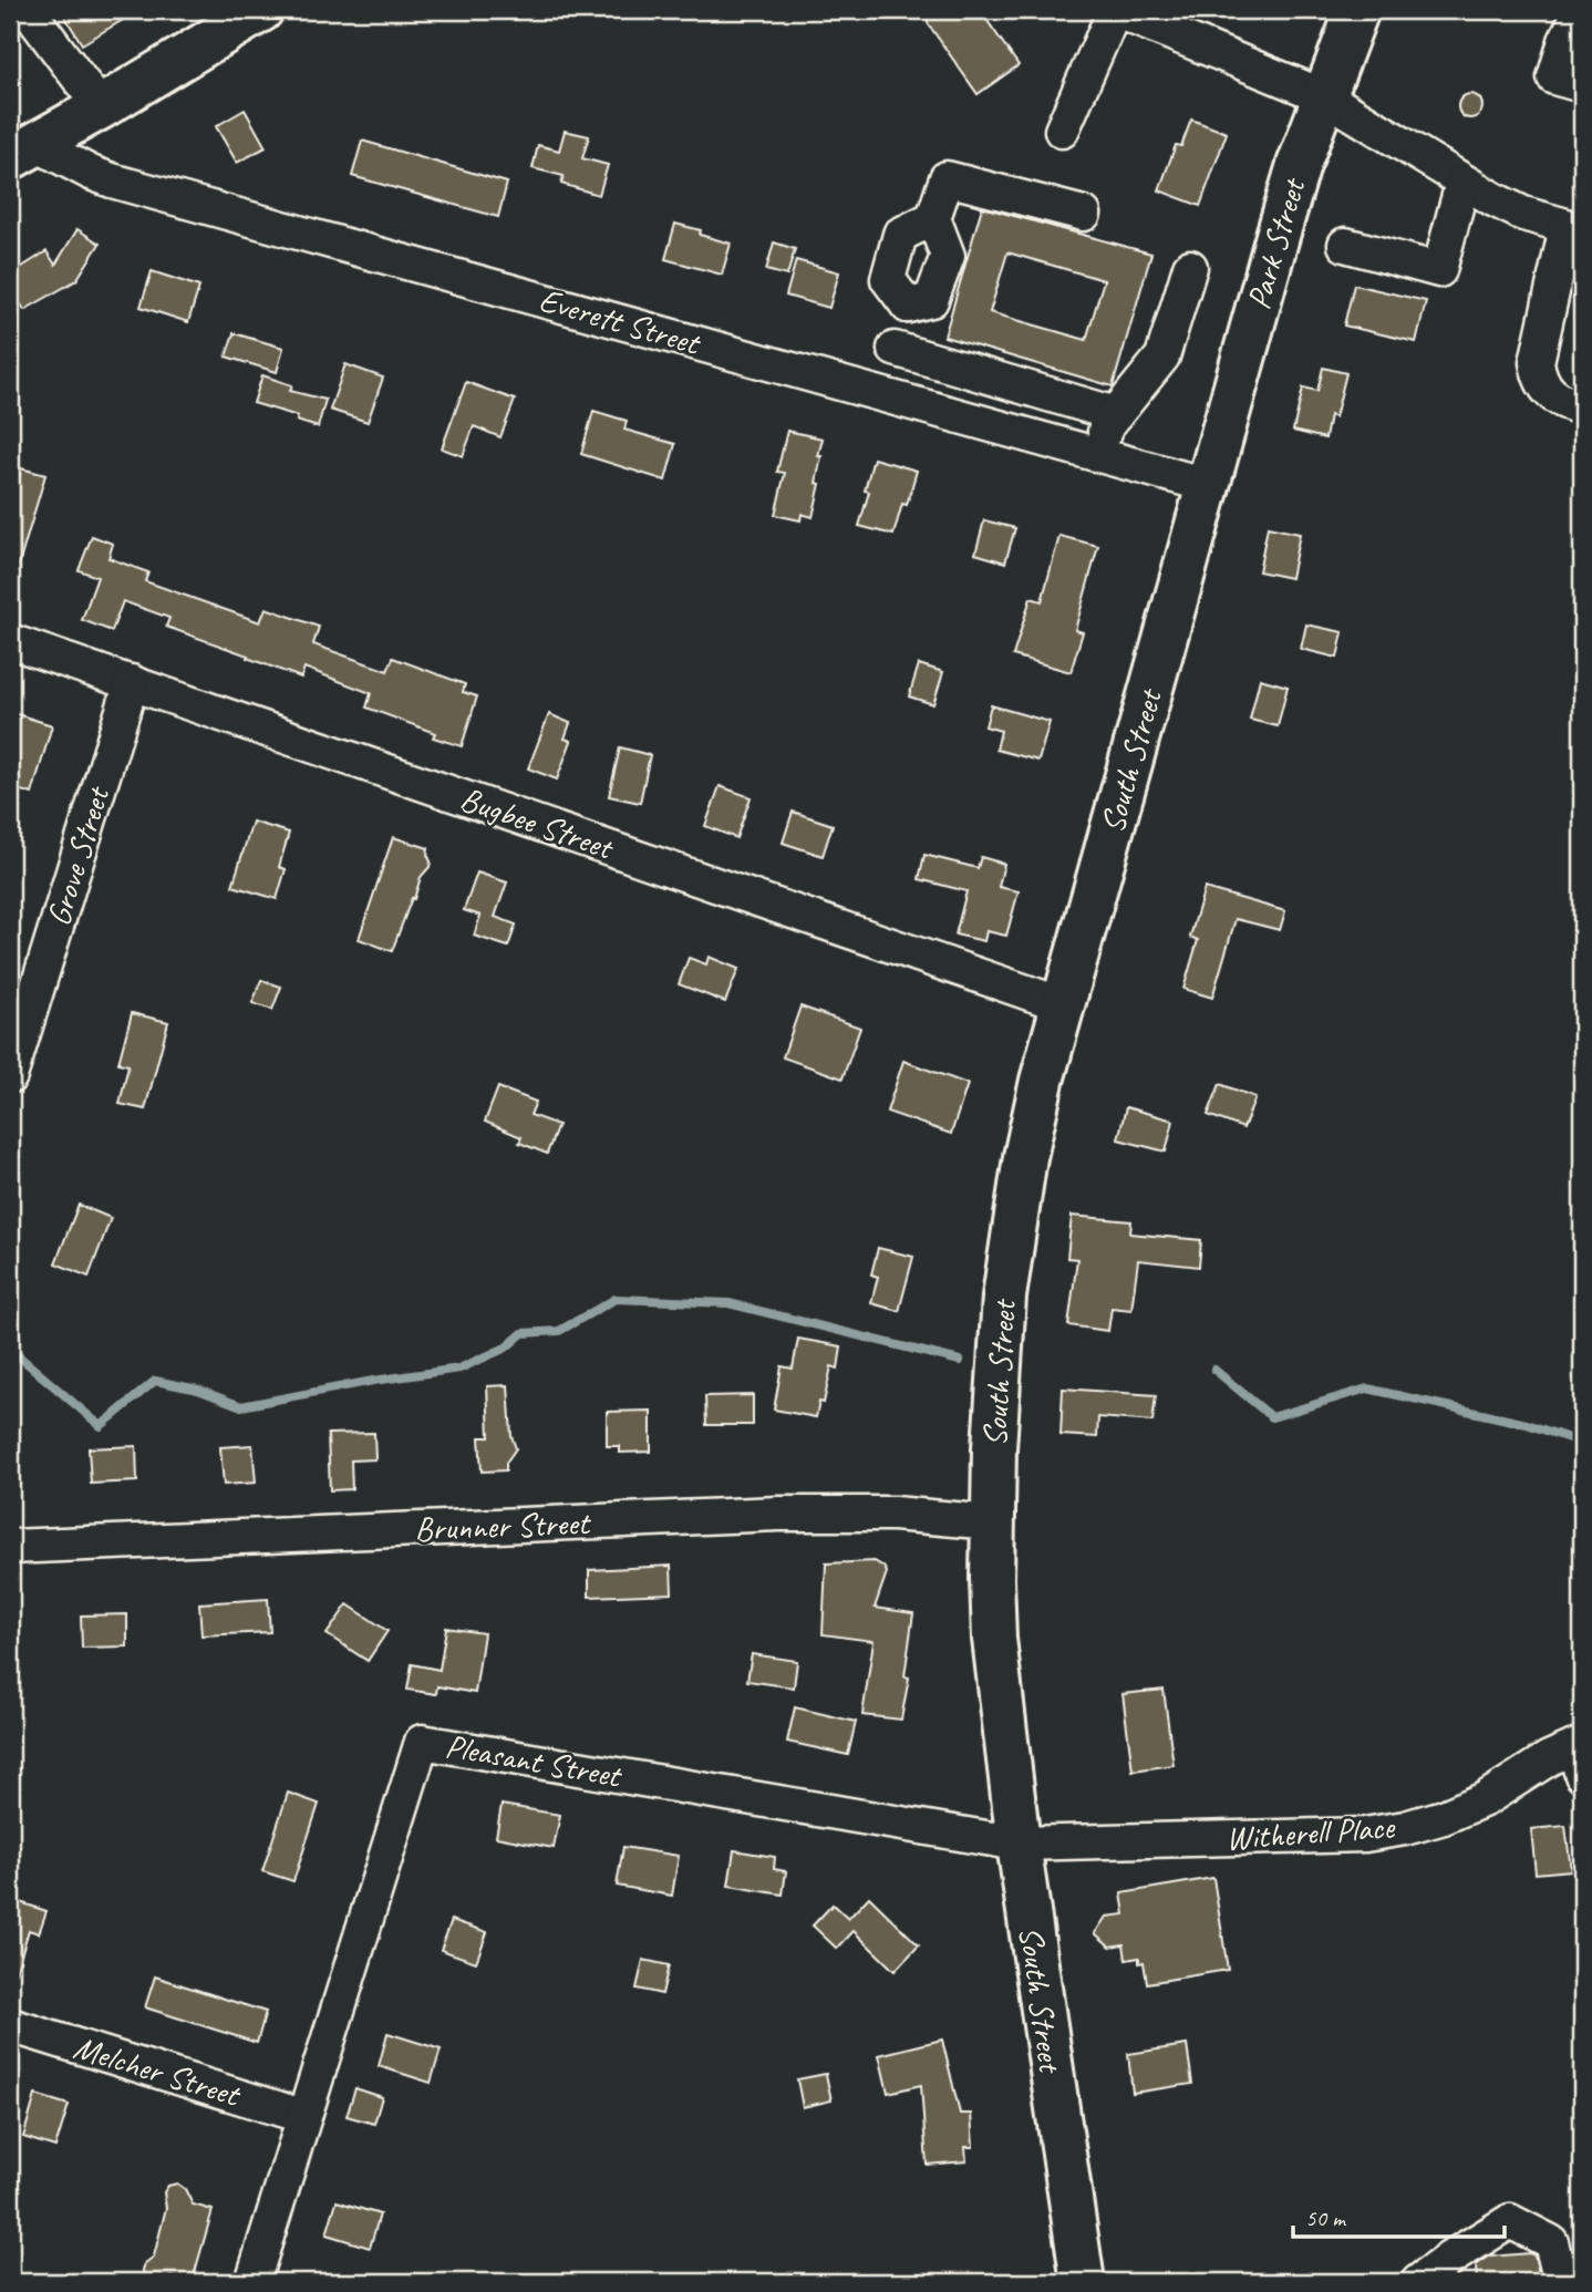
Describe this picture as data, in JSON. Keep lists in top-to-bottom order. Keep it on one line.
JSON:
{"streets":{"main road":["Park Street","South Street"],"street":["Everett Street","Bugbee Street","Grove Street","Brunner Street","Pleasant Street","Witherell Place","Melcher Street"]},"crossings":[["Park Street","Everett Street"],["Park Street","South Street"],["Everett Street","South Street"],["South Street","Bugbee Street"],["South Street","Brunner Street"],["South Street","Pleasant Street"],["South Street","Witherell Place"],["Bugbee Street","Grove Street"],["Pleasant Street","Witherell Place"],["Pleasant Street","Melcher Street"]],"scale_bar":"50 m"}
